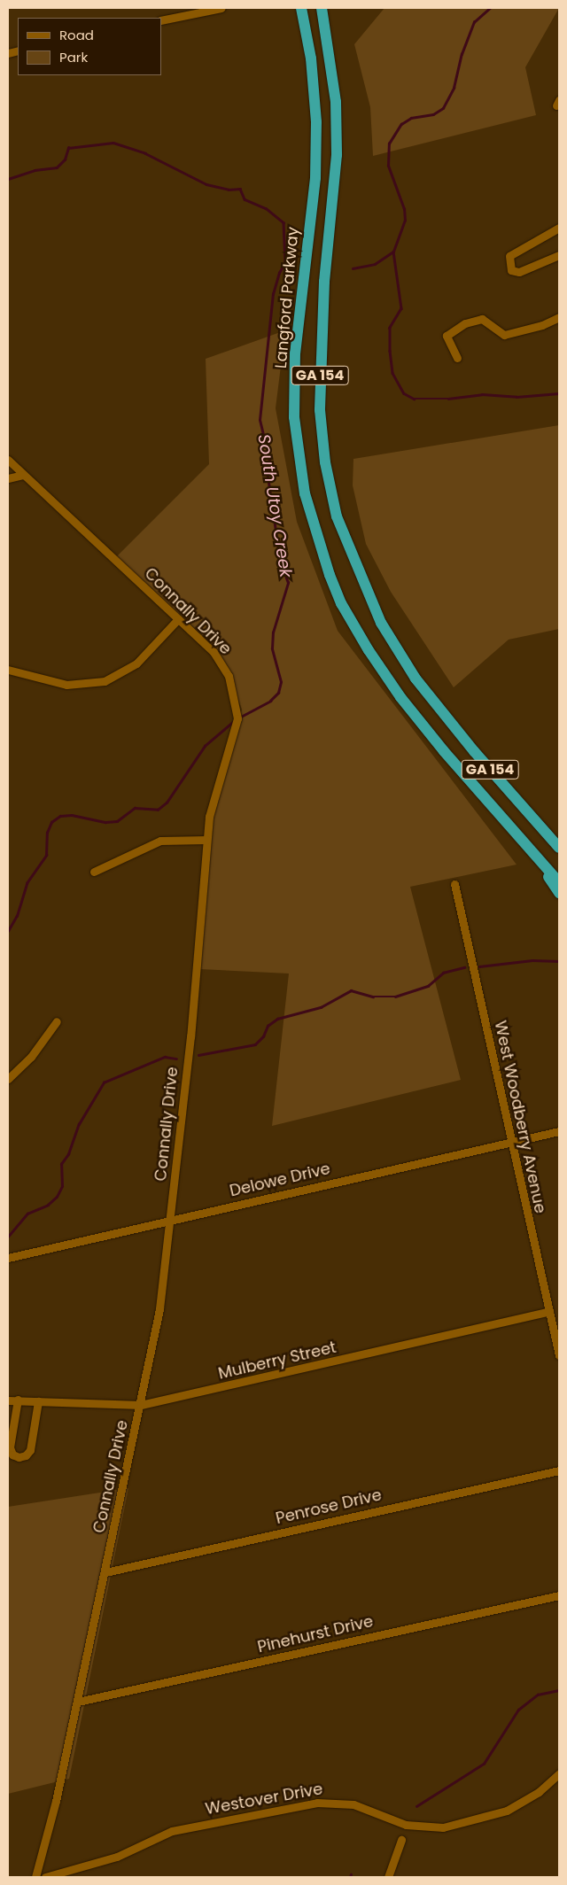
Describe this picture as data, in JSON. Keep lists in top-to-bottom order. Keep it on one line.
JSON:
{"streets":{"highway":["Langford Parkway","GA 154"],"street":["Connally Drive","West Woodberry Avenue","Delowe Drive","Mulberry Street","Penrose Drive","Pinehurst Drive","Westover Drive"]},"crossings":[["Connally Drive","Delowe Drive"],["Connally Drive","Mulberry Street"],["Connally Drive","Penrose Drive"],["Connally Drive","Pinehurst Drive"],["West Woodberry Avenue","Delowe Drive"],["West Woodberry Avenue","Mulberry Street"]],"water":["South Utoy Creek"],"legend":["Road","Park"]}
